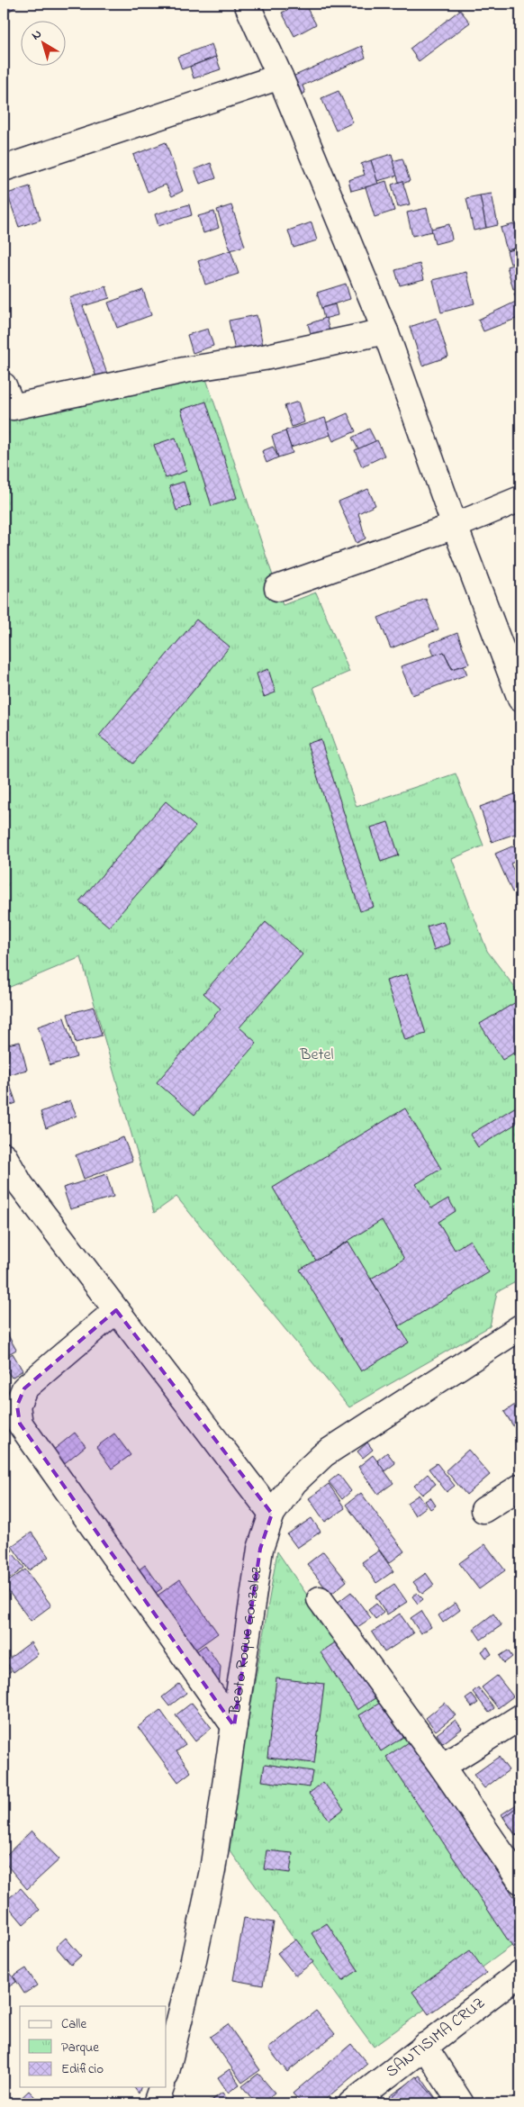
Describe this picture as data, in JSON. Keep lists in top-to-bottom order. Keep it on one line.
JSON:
{"streets":{"street":["Beato Roque Gonzalez","SANTISIMA CRUZ"]},"parks":["Betel"],"legend":["Calle","Parque","Edificio"],"north":"top left"}
